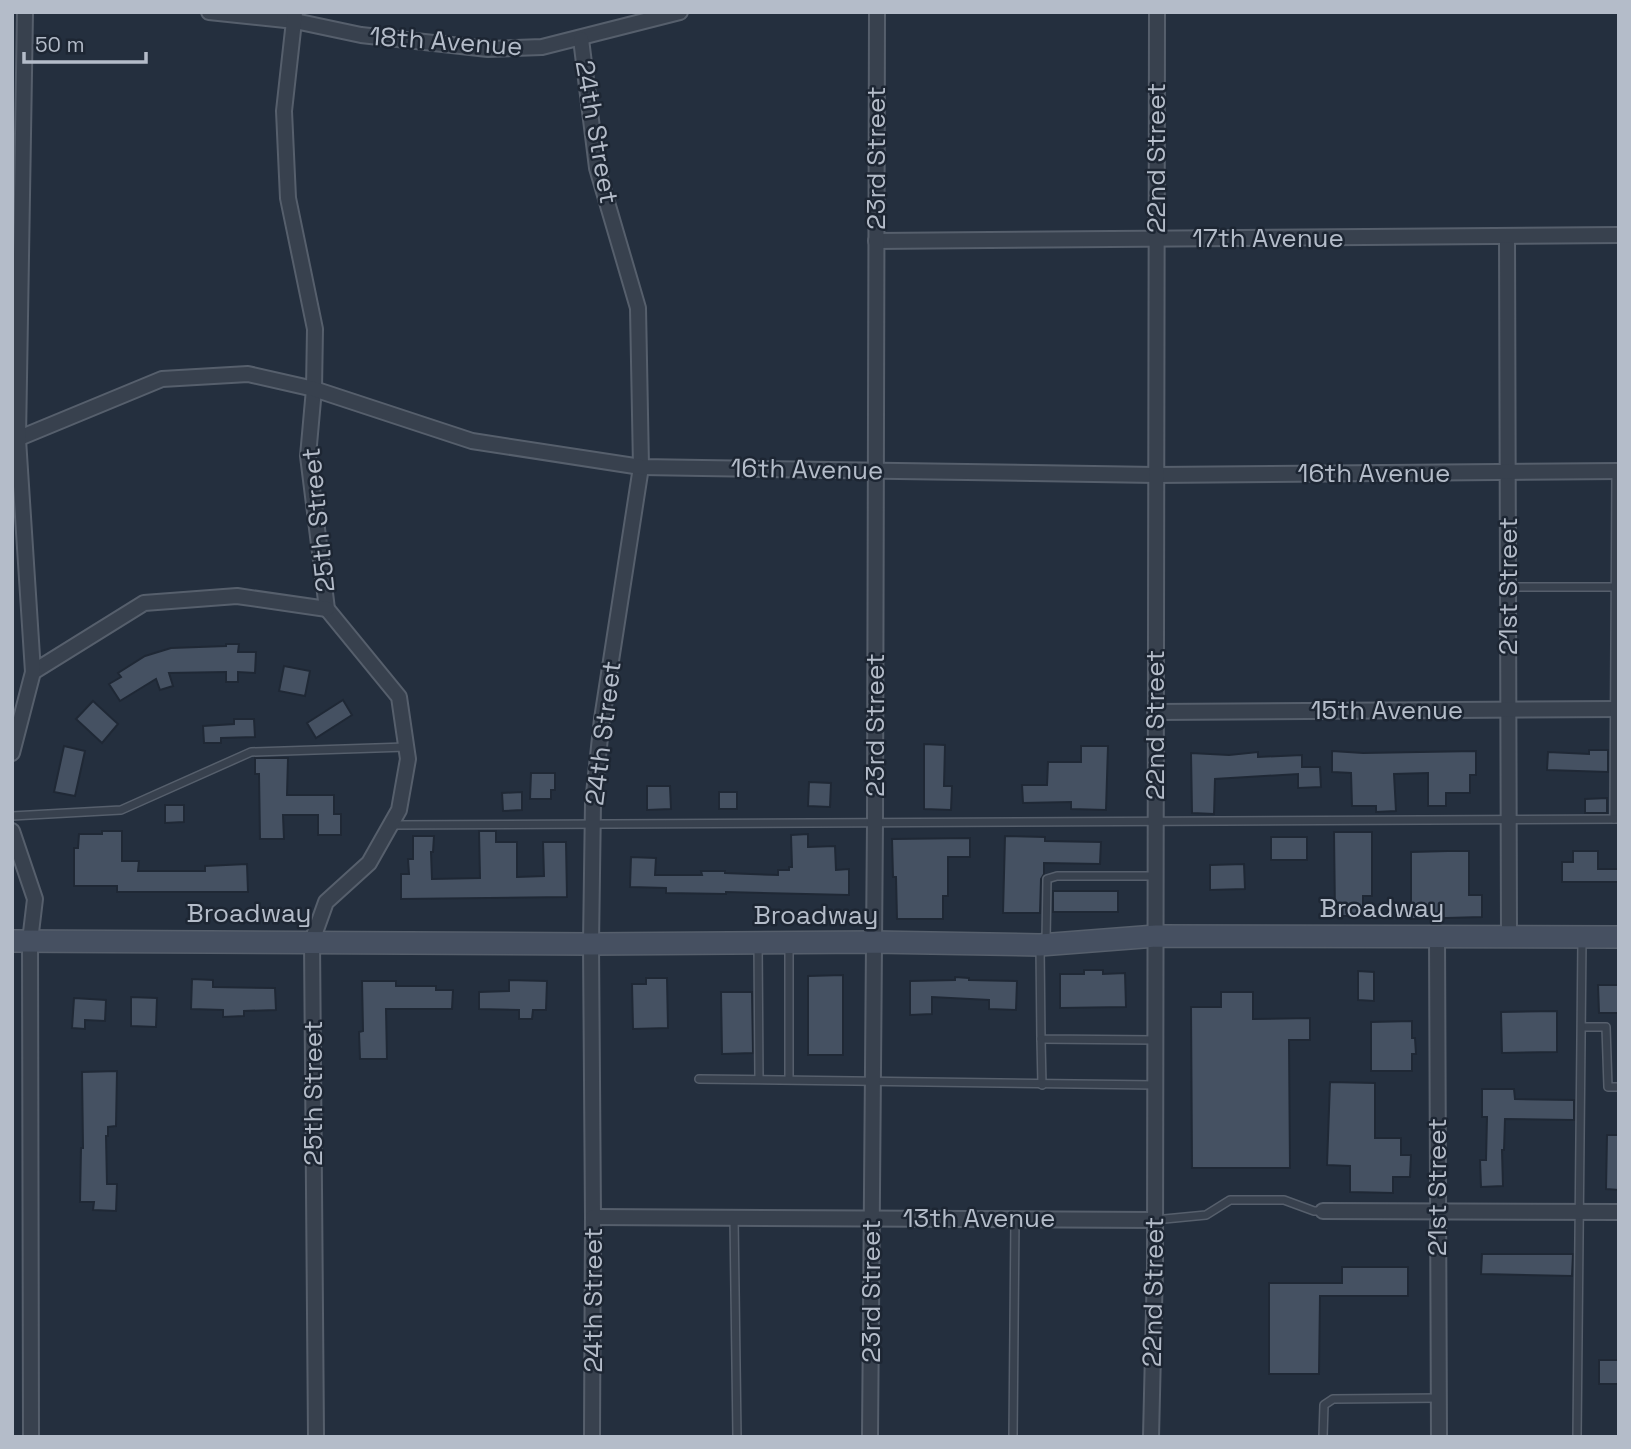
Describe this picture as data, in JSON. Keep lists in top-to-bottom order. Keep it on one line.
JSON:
{"streets":{"main road":["Broadway"],"street":["18th Avenue","24th Street","23rd Street","22nd Street","17th Avenue","16th Avenue","25th Street","21st Street","15th Avenue","13th Avenue"]},"crossings":[["18th Avenue","24th Street"],["18th Avenue","25th Street"],["24th Street","16th Avenue"],["24th Street","Broadway"],["24th Street","13th Avenue"],["23rd Street","17th Avenue"],["23rd Street","16th Avenue"],["23rd Street","Broadway"],["23rd Street","13th Avenue"],["22nd Street","17th Avenue"],["22nd Street","16th Avenue"],["22nd Street","15th Avenue"],["22nd Street","Broadway"],["22nd Street","13th Avenue"],["17th Avenue","21st Street"],["16th Avenue","25th Street"],["16th Avenue","21st Street"],["25th Street","Broadway"],["21st Street","15th Avenue"],["21st Street","Broadway"]],"scale_bar":"50 m"}
